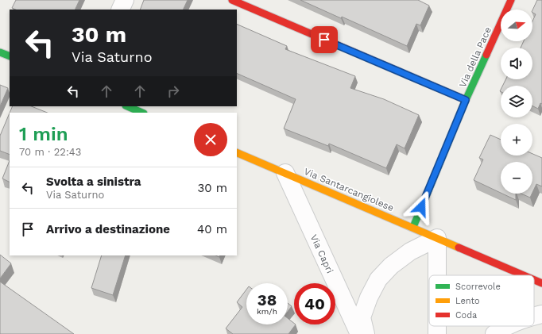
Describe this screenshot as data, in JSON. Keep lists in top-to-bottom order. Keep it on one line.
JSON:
{"streets":{"street":["Via della Pace","Via Santarcangiolese","Via Capri"]},"crossings":[["Via della Pace","Via Santarcangiolese"],["Via Santarcangiolese","Via Capri"]],"legend":["Scorrevole","Lento","Coda"],"north":"right","page":{"map_buttons":["+","−"],"turn":["30 m","Via Saturno"],"heading":["1 min","70 m · 22:43"],"list":[{"name":"Svolta a sinistra","note":"Via Saturno","value":"30 m"},{"name":"Arrivo a destinazione","value":"40 m"}],"speed":"38 km/h","limit":"40"}}
